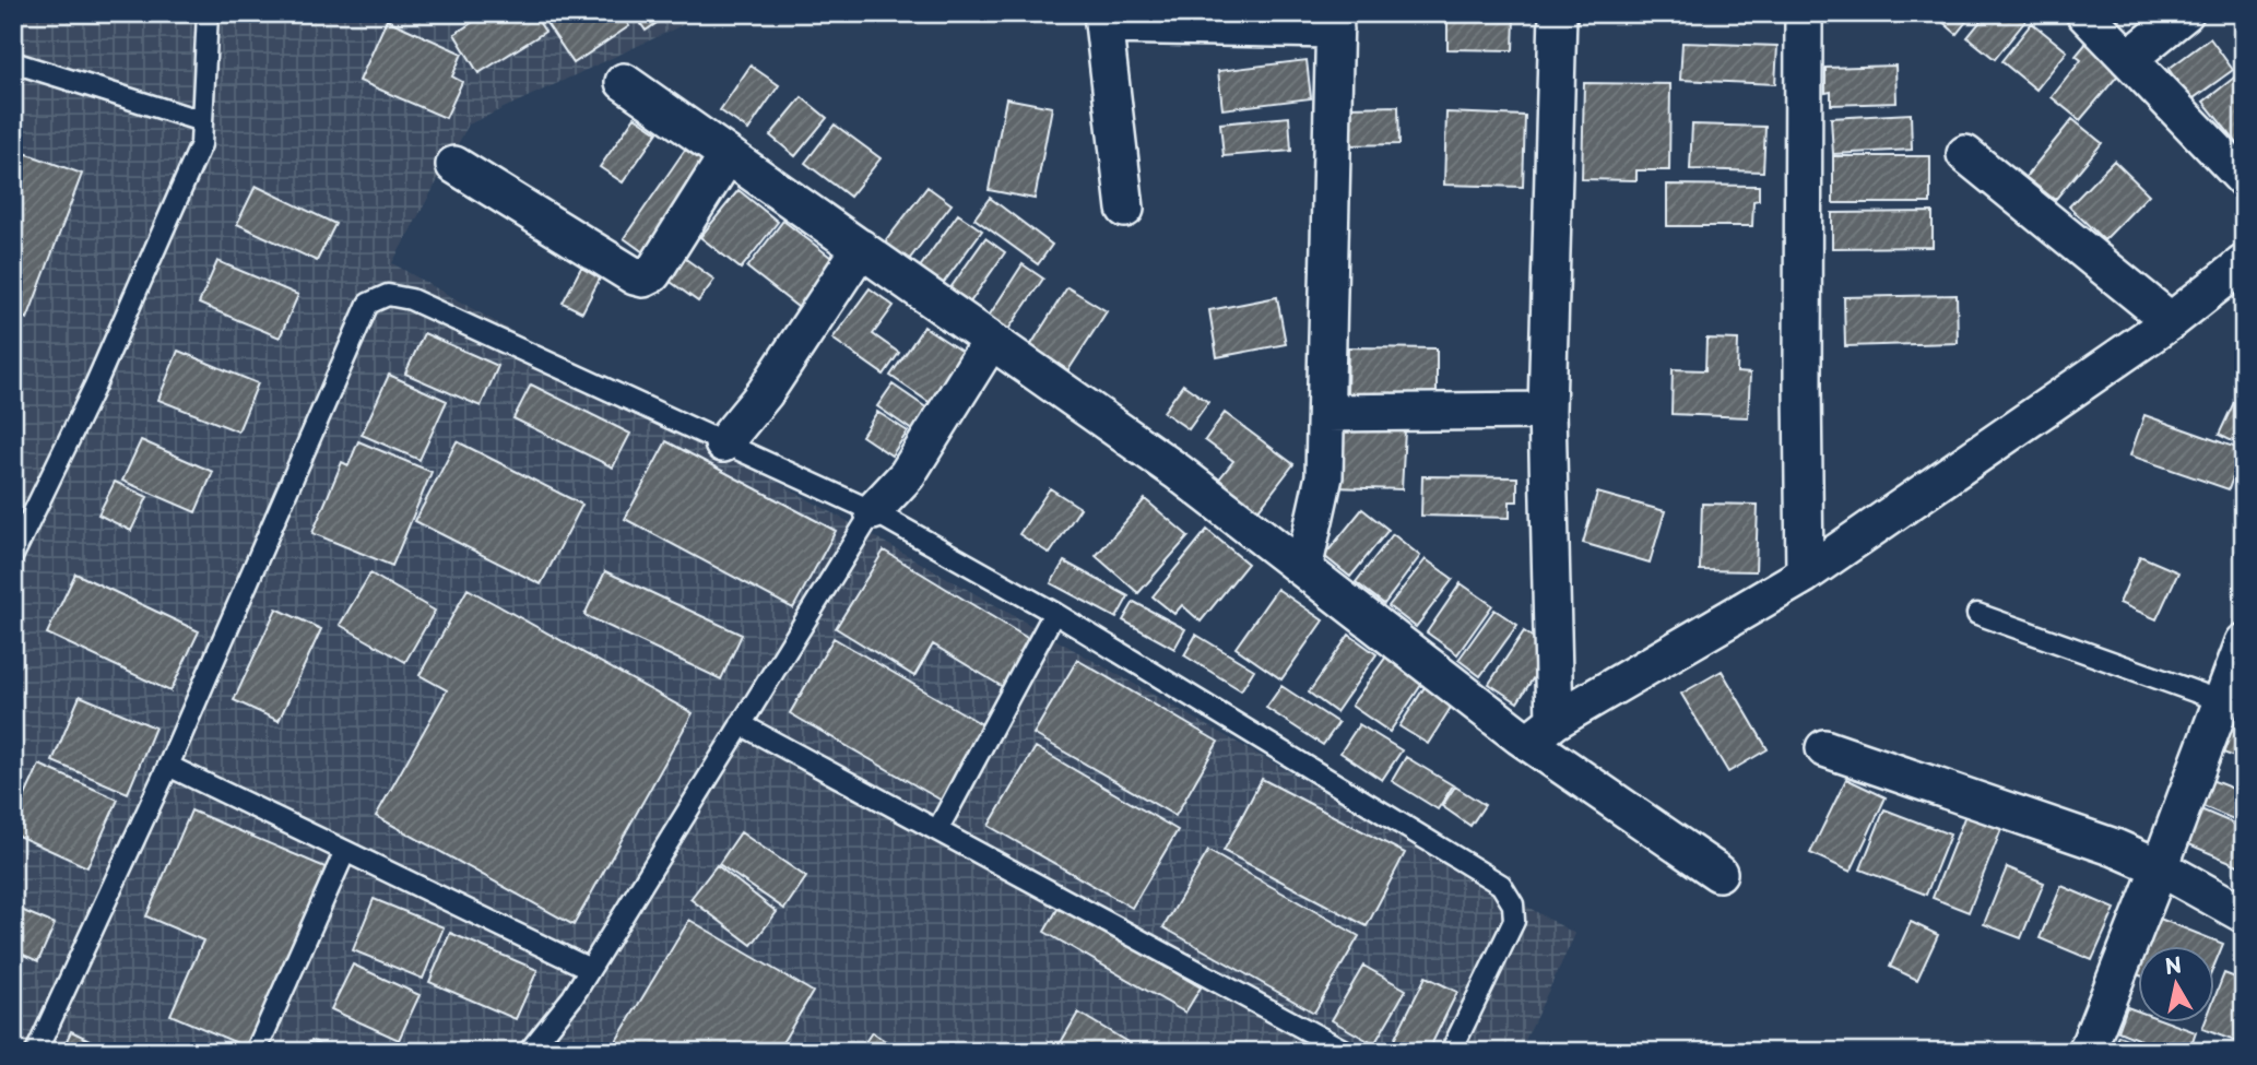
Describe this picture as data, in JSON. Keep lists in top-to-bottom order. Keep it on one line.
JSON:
{"north":"top"}
